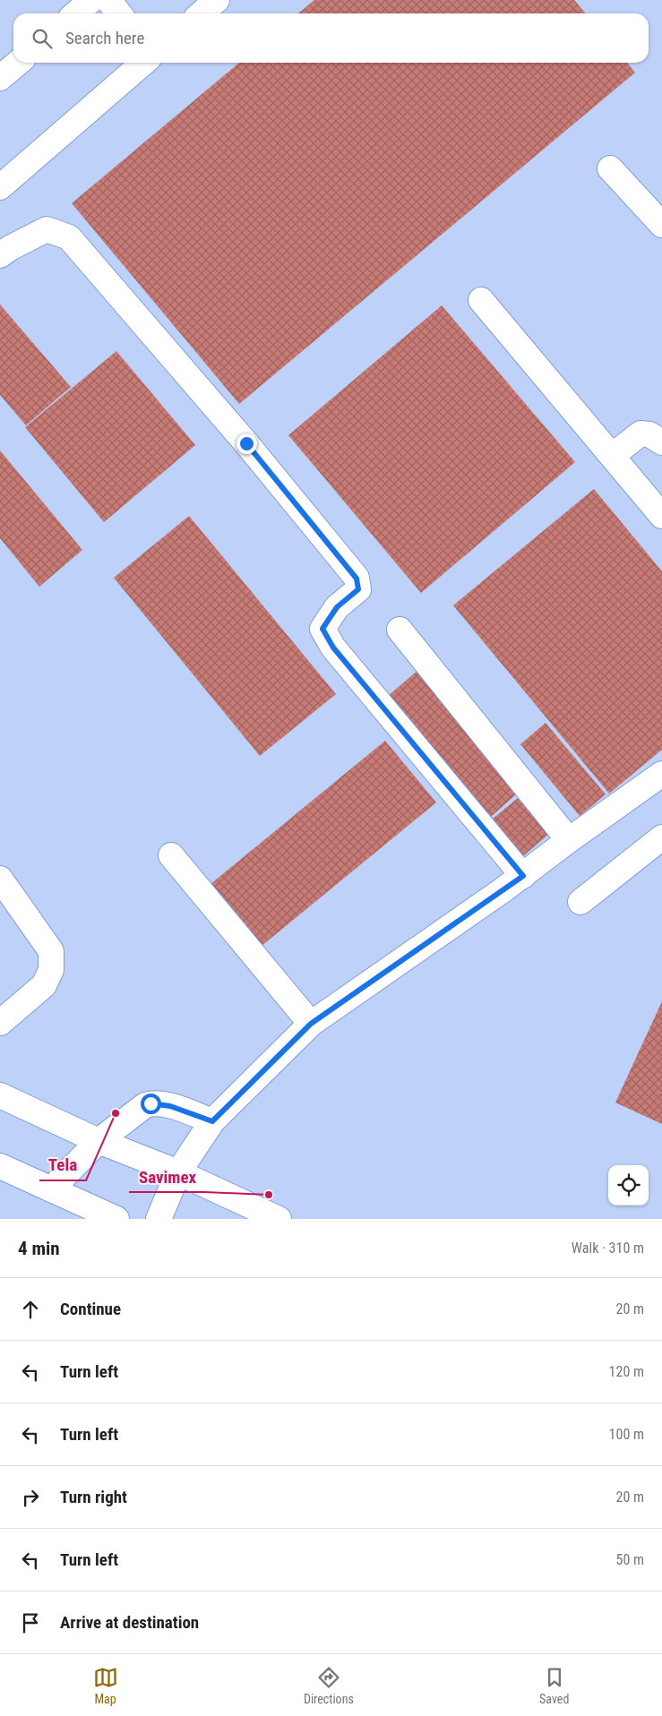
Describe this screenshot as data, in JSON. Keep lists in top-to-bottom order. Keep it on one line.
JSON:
{"places":["Tela","Savimex"],"page":{"search":"Search here","heading":["4 min","Walk · 310 m"],"list":[["Continue","20 m"],["Turn left","120 m"],["Turn left","100 m"],["Turn right","20 m"],["Turn left","50 m"],"Arrive at destination"],"nav":["Map","Directions","Saved"]}}
